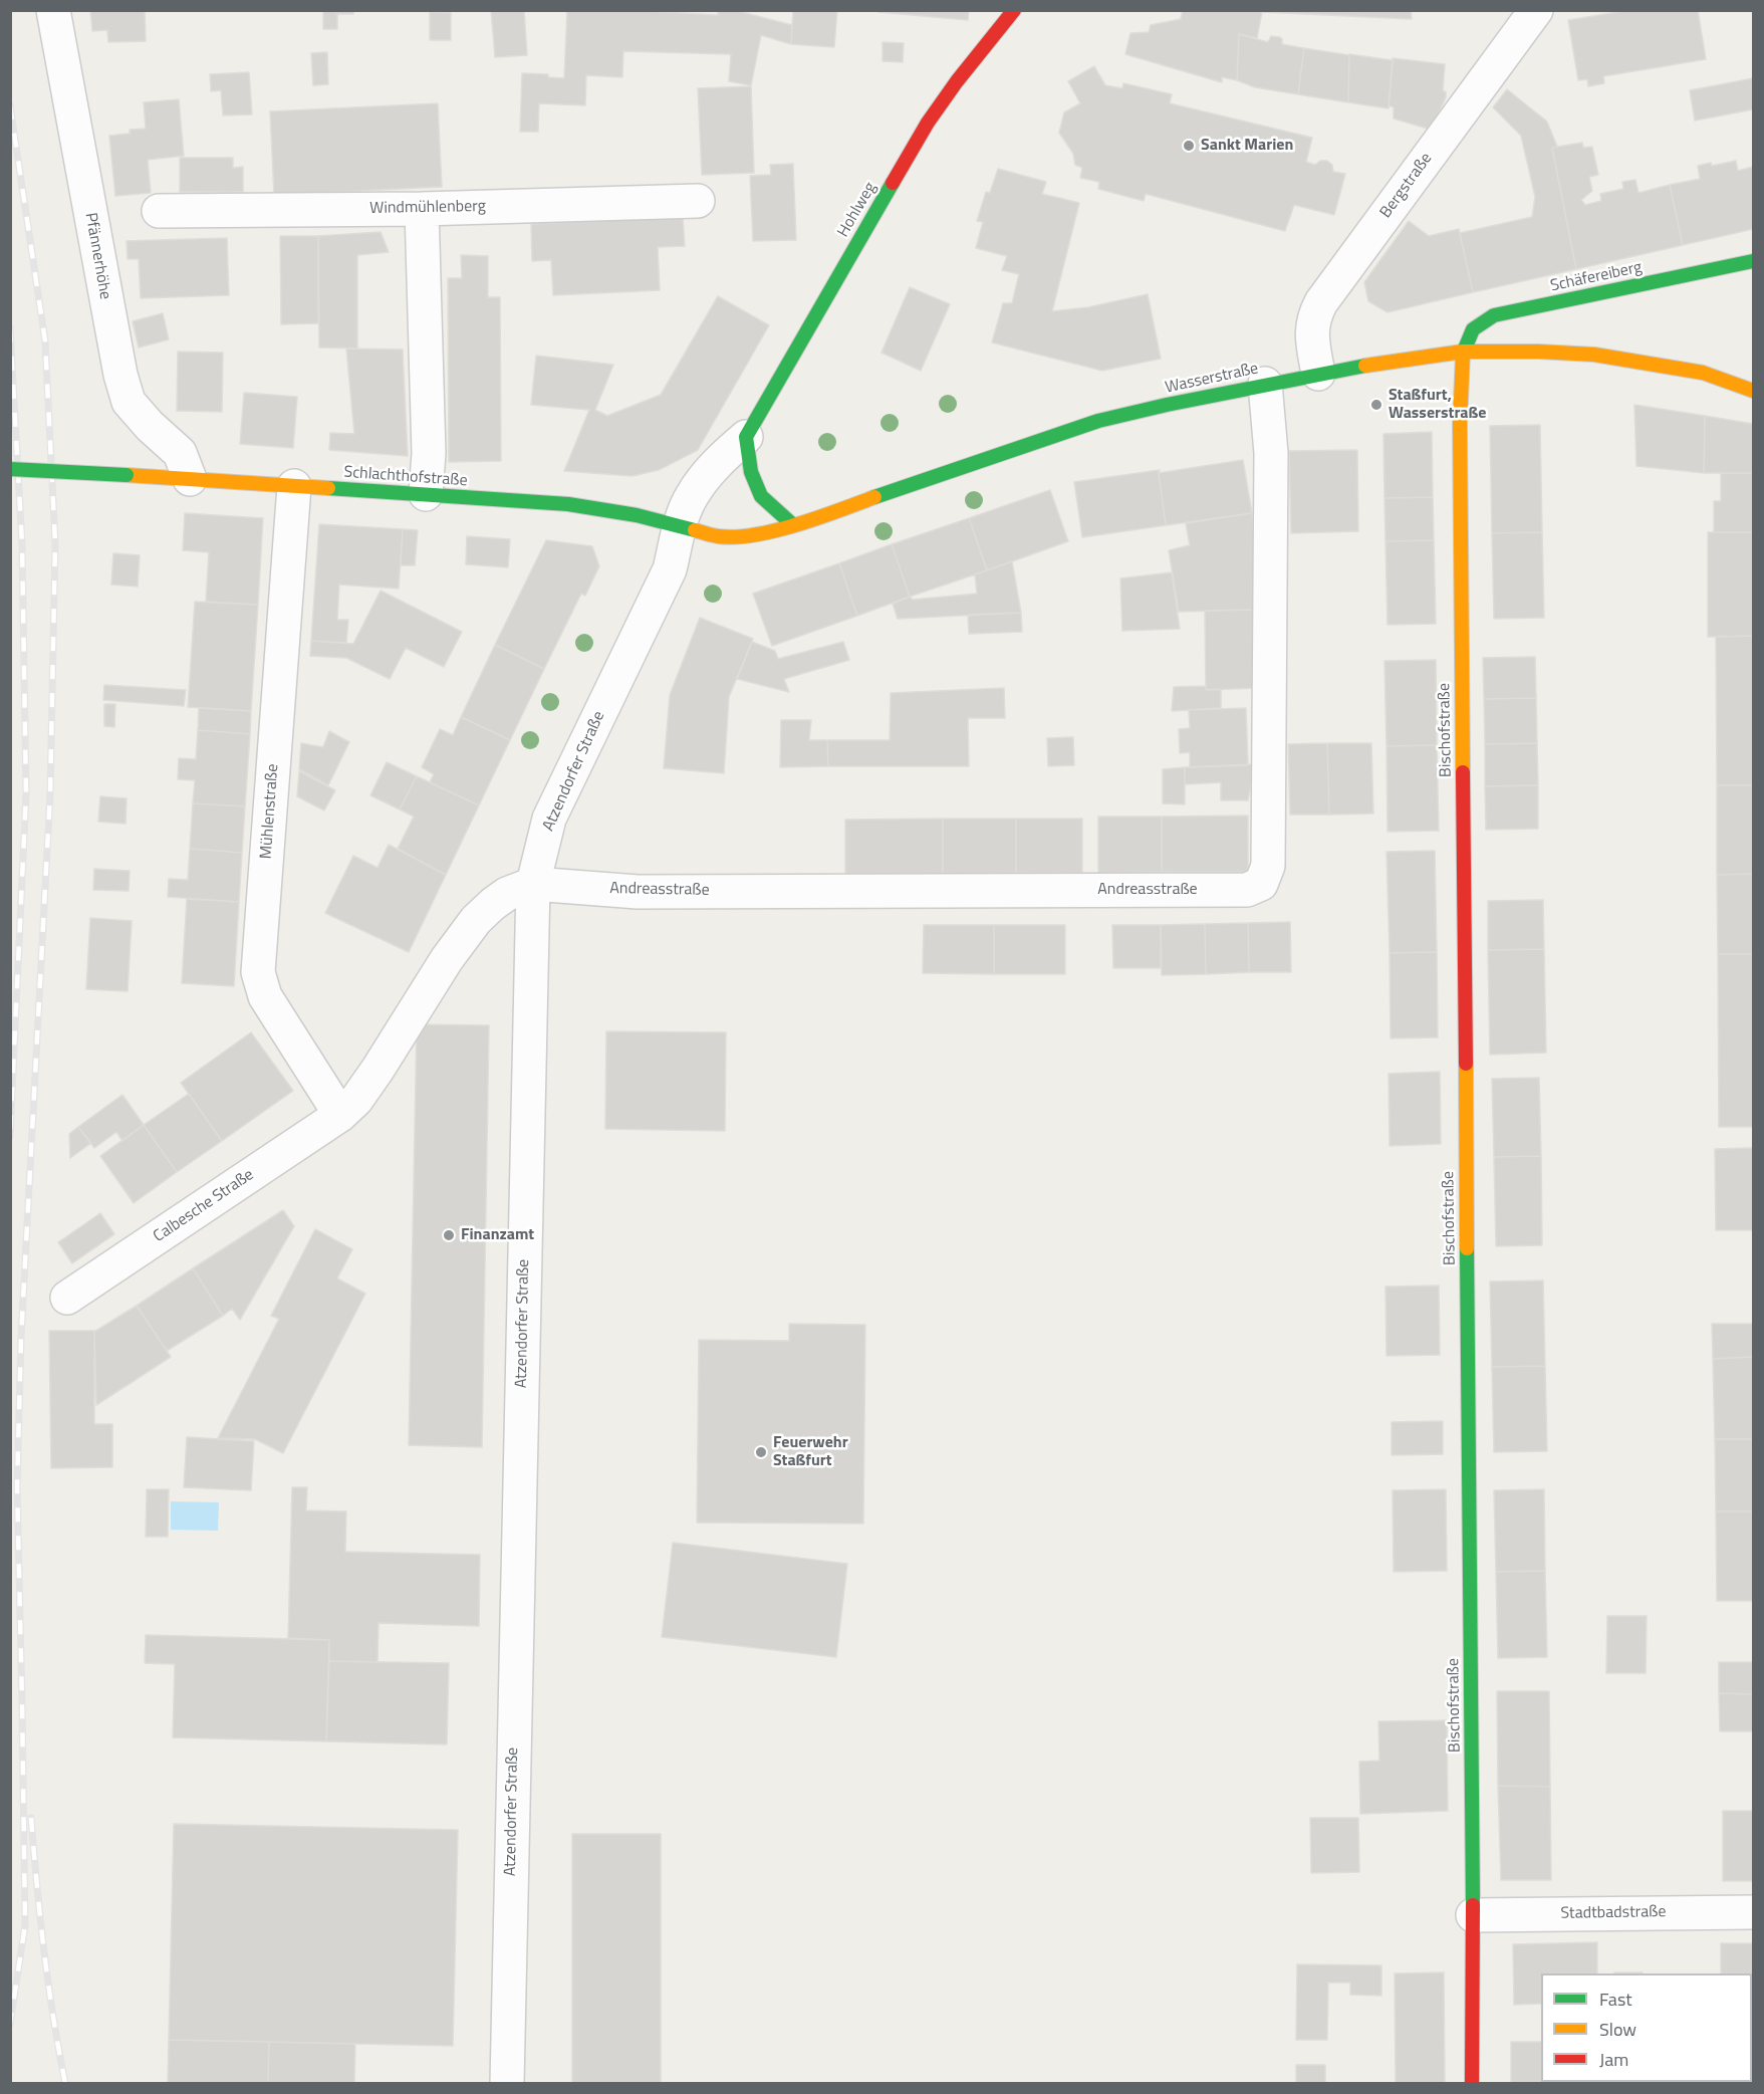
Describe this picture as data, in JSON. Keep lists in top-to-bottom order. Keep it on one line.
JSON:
{"streets":{"street":["Bergstraße","Windmühlenberg","Hohlweg","Pfännerhöhe","Schäfereiberg","Wasserstraße","Schlachthofstraße","Bischofstraße","Atzendorfer Straße","Mühlenstraße","Andreasstraße","Calbesche Straße","Stadtbadstraße"]},"crossings":[["Bergstraße","Wasserstraße"],["Hohlweg","Atzendorfer Straße"],["Pfännerhöhe","Schlachthofstraße"],["Schäfereiberg","Wasserstraße"],["Schäfereiberg","Bischofstraße"],["Wasserstraße","Bischofstraße"],["Wasserstraße","Andreasstraße"],["Schlachthofstraße","Atzendorfer Straße"],["Schlachthofstraße","Mühlenstraße"],["Bischofstraße","Stadtbadstraße"],["Atzendorfer Straße","Andreasstraße"],["Atzendorfer Straße","Calbesche Straße"],["Mühlenstraße","Calbesche Straße"],["Andreasstraße","Calbesche Straße"]],"places":["Sankt Marien","Staßfurt, Wasserstraße","Finanzamt","Feuerwehr Staßfurt"],"legend":["Fast","Slow","Jam"]}
